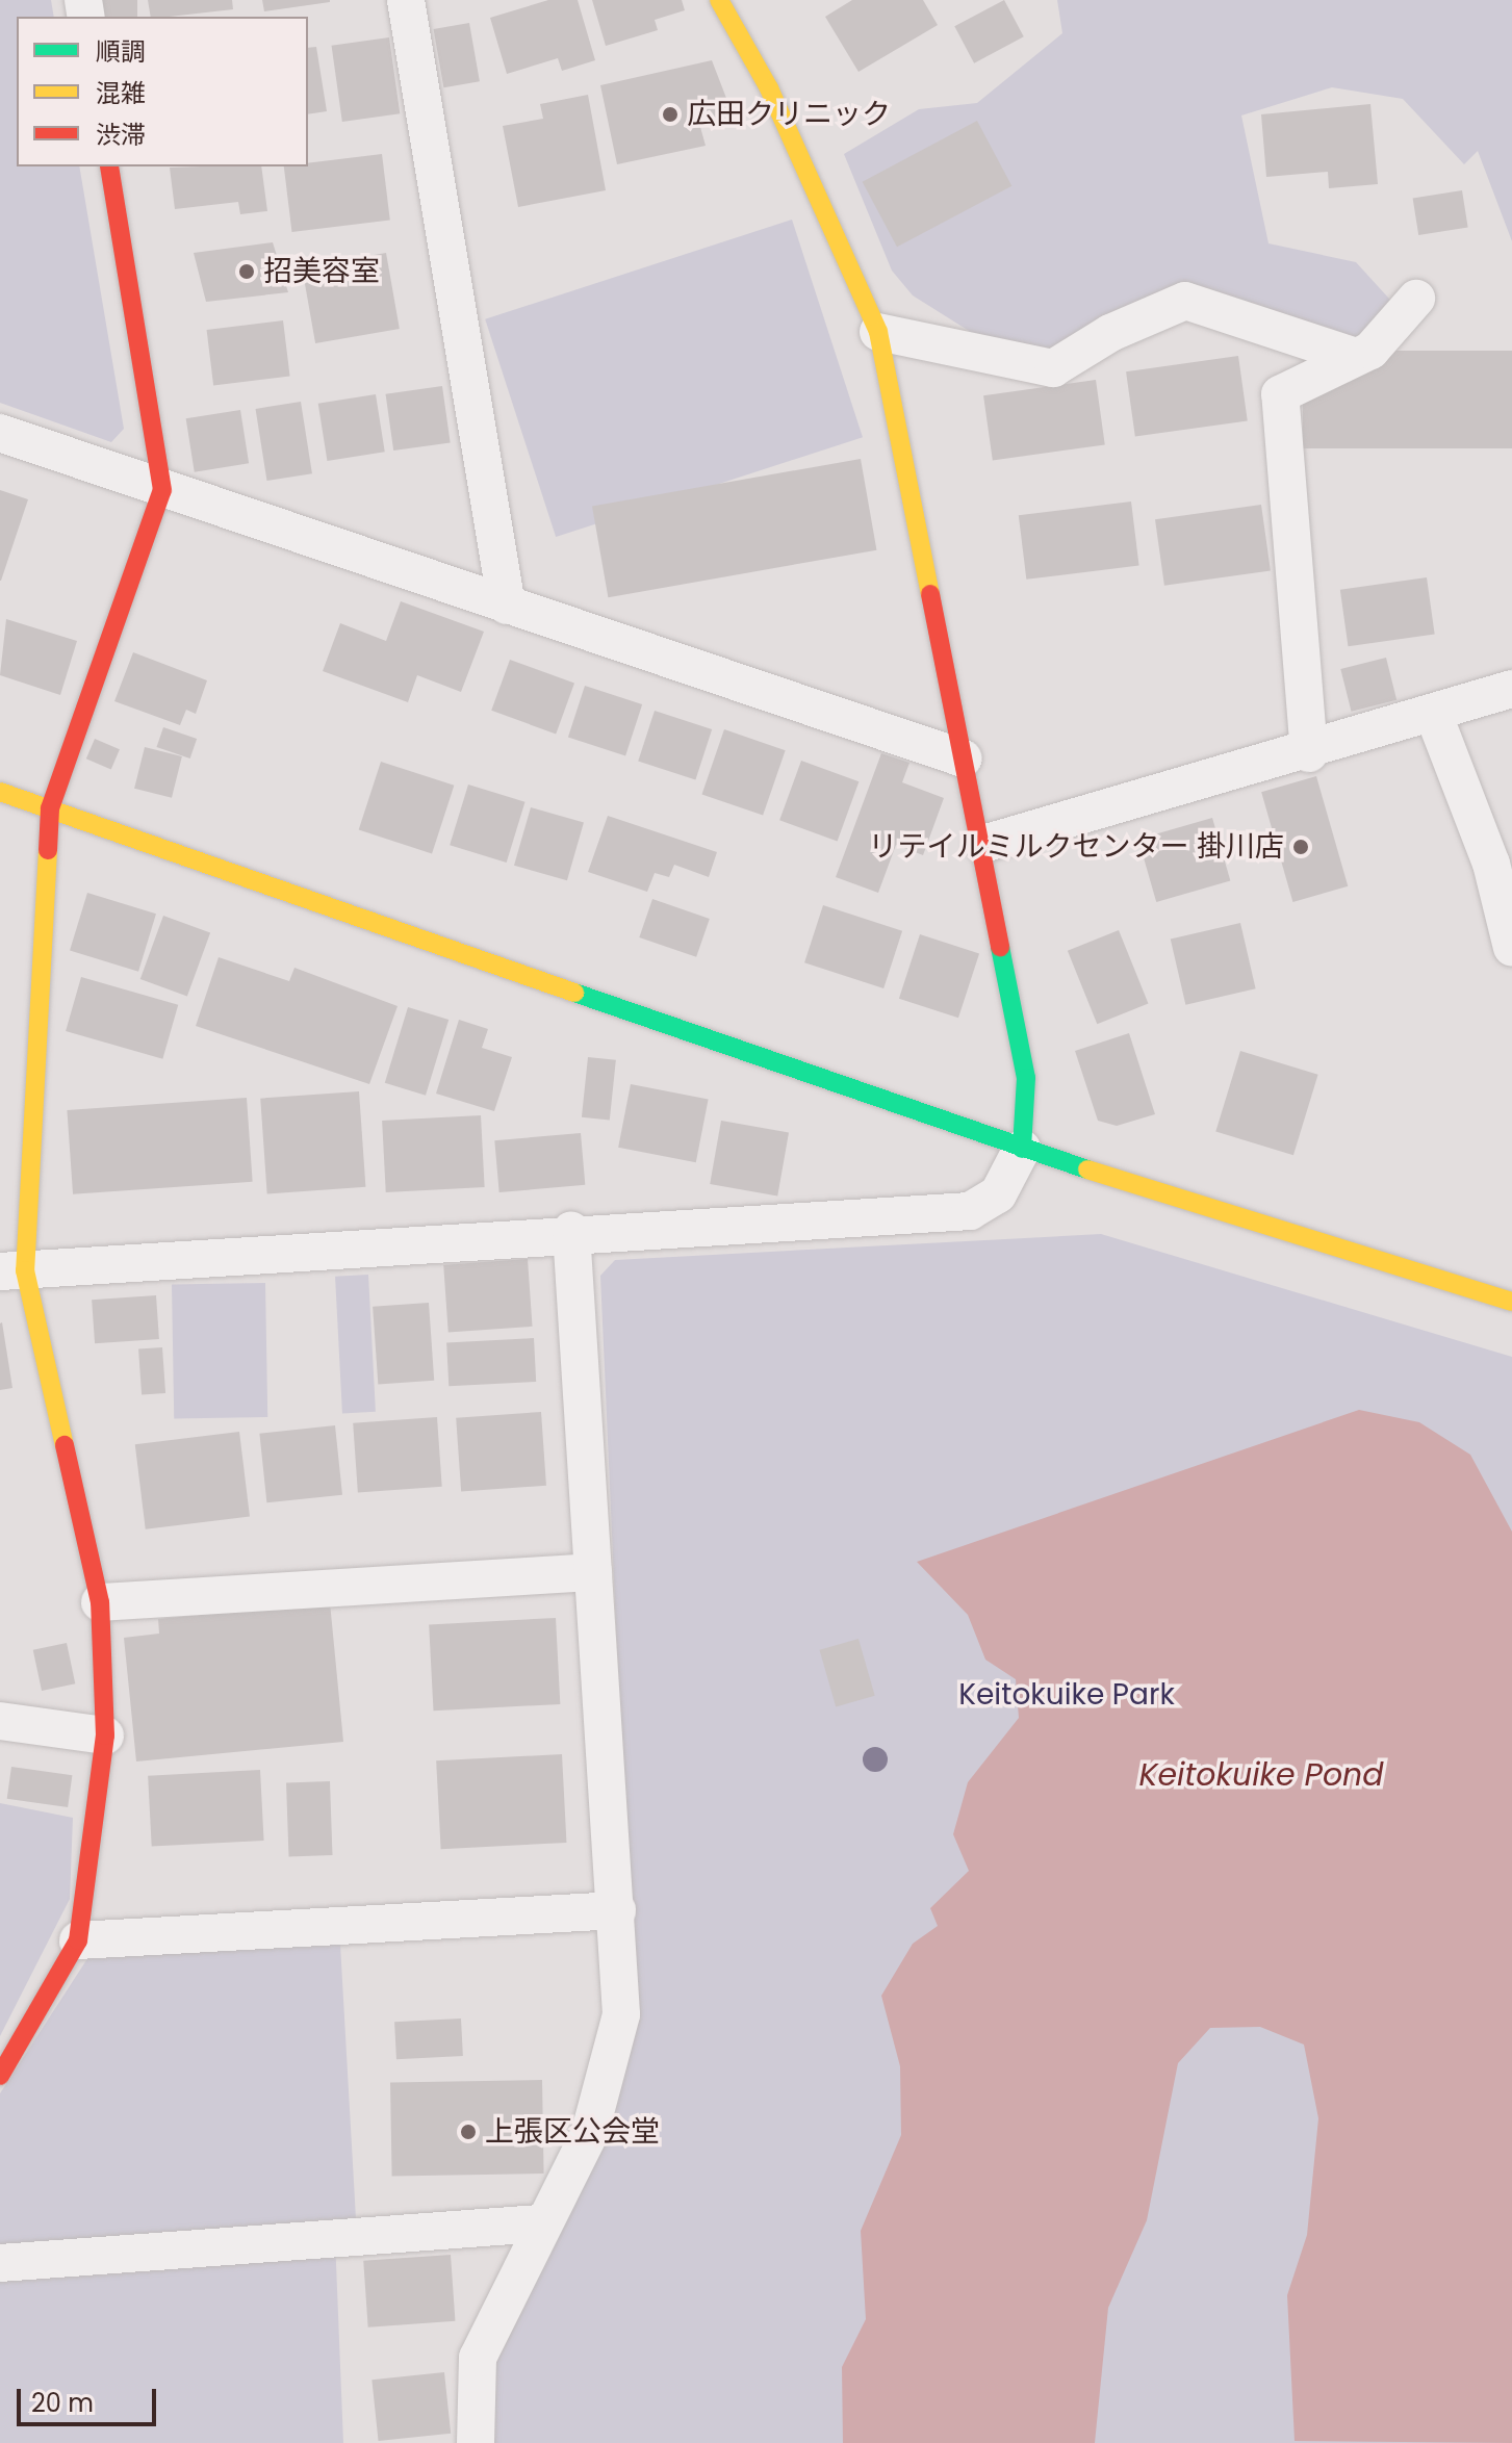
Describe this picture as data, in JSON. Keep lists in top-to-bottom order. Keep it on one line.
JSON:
{"water":["Keitokuike Pond"],"parks":["Keitokuike Park"],"places":["広田クリニック","招美容室","リテイルミルクセンター 掛川店","上張区公会堂"],"legend":["順調","混雑","渋滞"],"scale_bar":"20 m"}
